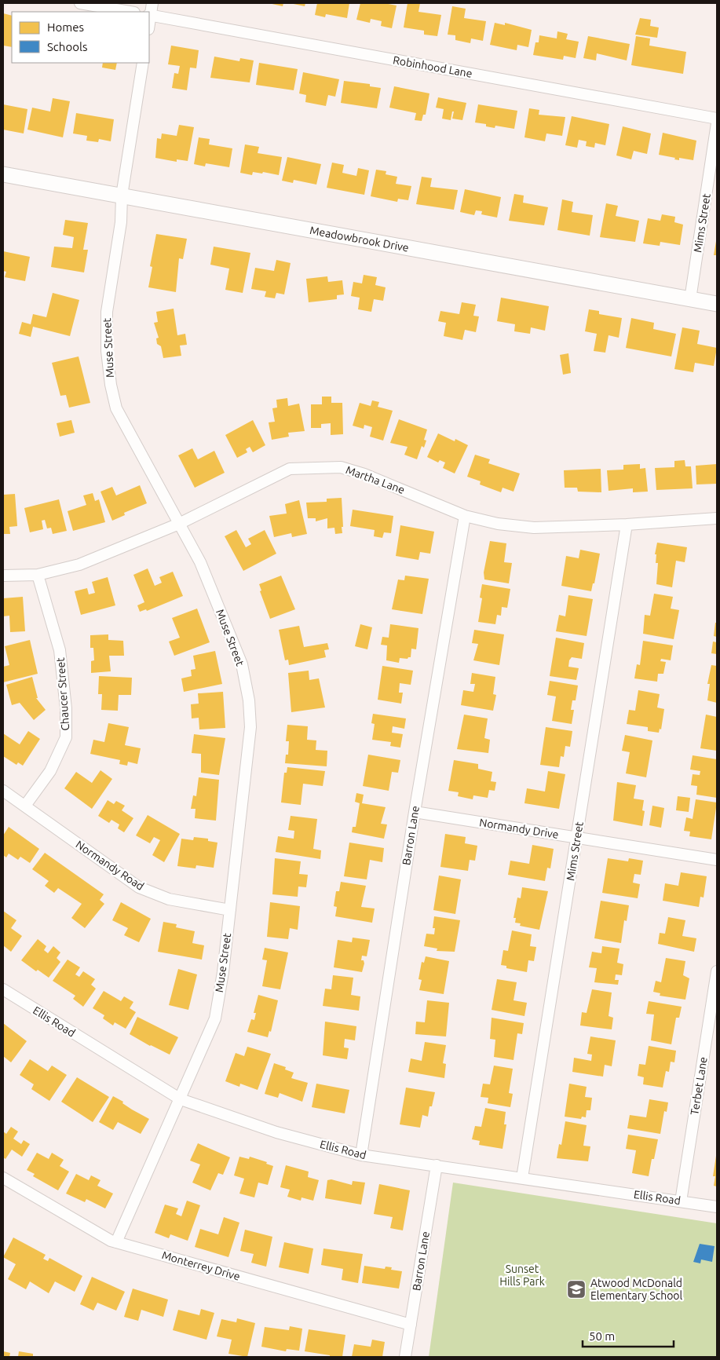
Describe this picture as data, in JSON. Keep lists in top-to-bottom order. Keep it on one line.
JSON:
{"streets":{"main road":["Meadowbrook Drive"],"street":["Robinhood Lane","Mims Street","Muse Street","Martha Lane","Chaucer Street","Normandy Drive","Barron Lane","Normandy Road","Ellis Road","Terbet Lane","Monterrey Drive"]},"crossings":[["Mims Street","Meadowbrook Drive"],["Mims Street","Martha Lane"],["Mims Street","Normandy Drive"],["Mims Street","Ellis Road"],["Meadowbrook Drive","Muse Street"],["Muse Street","Martha Lane"],["Muse Street","Normandy Road"],["Muse Street","Ellis Road"],["Muse Street","Monterrey Drive"],["Martha Lane","Chaucer Street"],["Martha Lane","Barron Lane"],["Chaucer Street","Normandy Road"],["Normandy Drive","Barron Lane"],["Barron Lane","Ellis Road"],["Barron Lane","Monterrey Drive"],["Ellis Road","Terbet Lane"]],"parks":["Sunset Hills Park"],"places":{"school or university":["Atwood McDonald Elementary School"]},"legend":["Homes","Schools"],"scale_bar":"50 m"}
